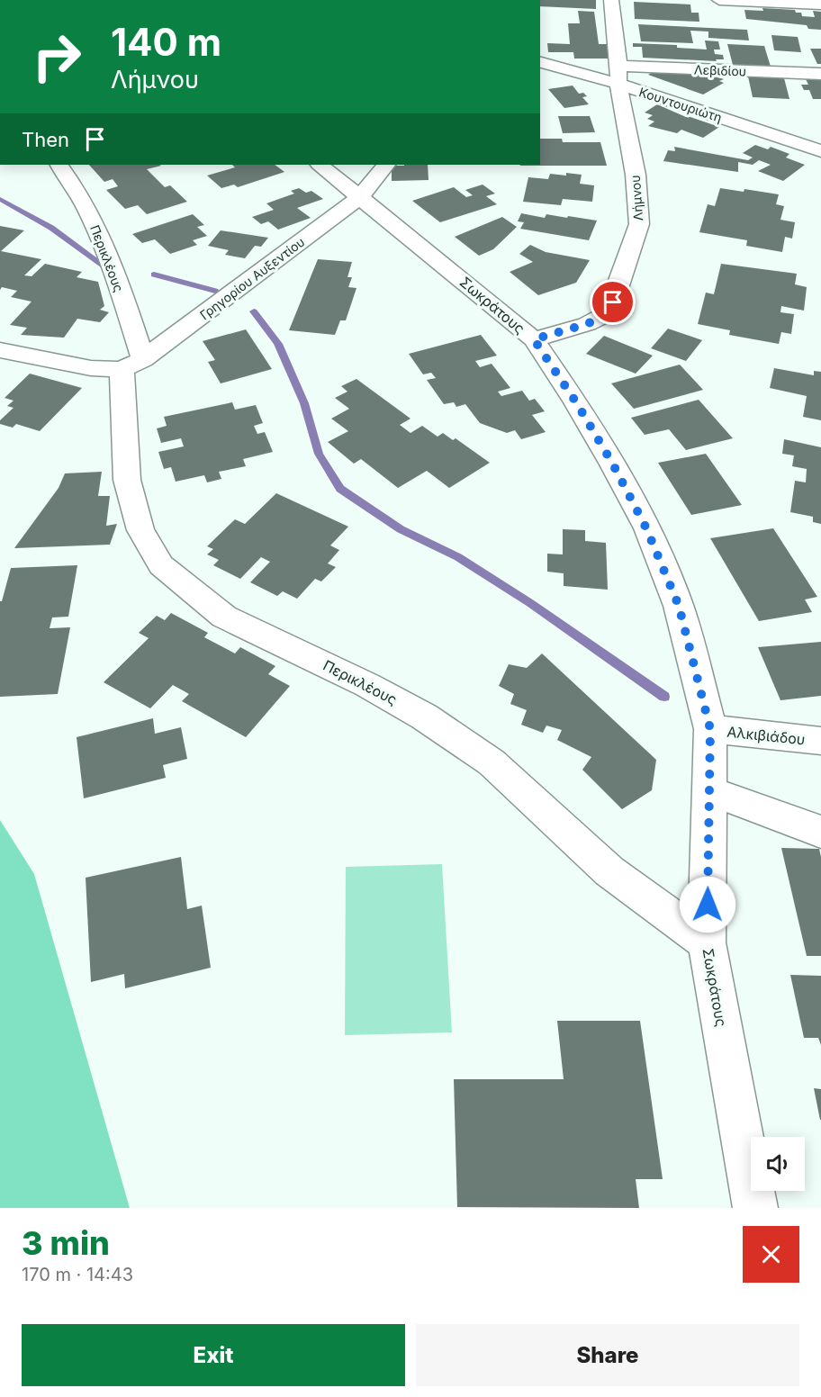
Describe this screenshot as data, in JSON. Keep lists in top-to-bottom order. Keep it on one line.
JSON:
{"streets":{"street":["Λεβιδίου","Κουντουριώτη","Λήμνου","Περικλέους","Γρηγορίου Αυξεντίου","Σωκράτους","Αλκιβιάδου"]},"crossings":[["Λεβιδίου","Κουντουριώτη"],["Λεβιδίου","Λήμνου"],["Κουντουριώτη","Λήμνου"],["Λήμνου","Σωκράτους"],["Περικλέους","Γρηγορίου Αυξεντίου"],["Περικλέους","Σωκράτους"],["Γρηγορίου Αυξεντίου","Σωκράτους"],["Σωκράτους","Αλκιβιάδου"]],"page":{"turn":["140 m","Λήμνου"],"then":"Then","heading":["3 min","170 m · 14:43"],"buttons":["Exit","Share"]}}
